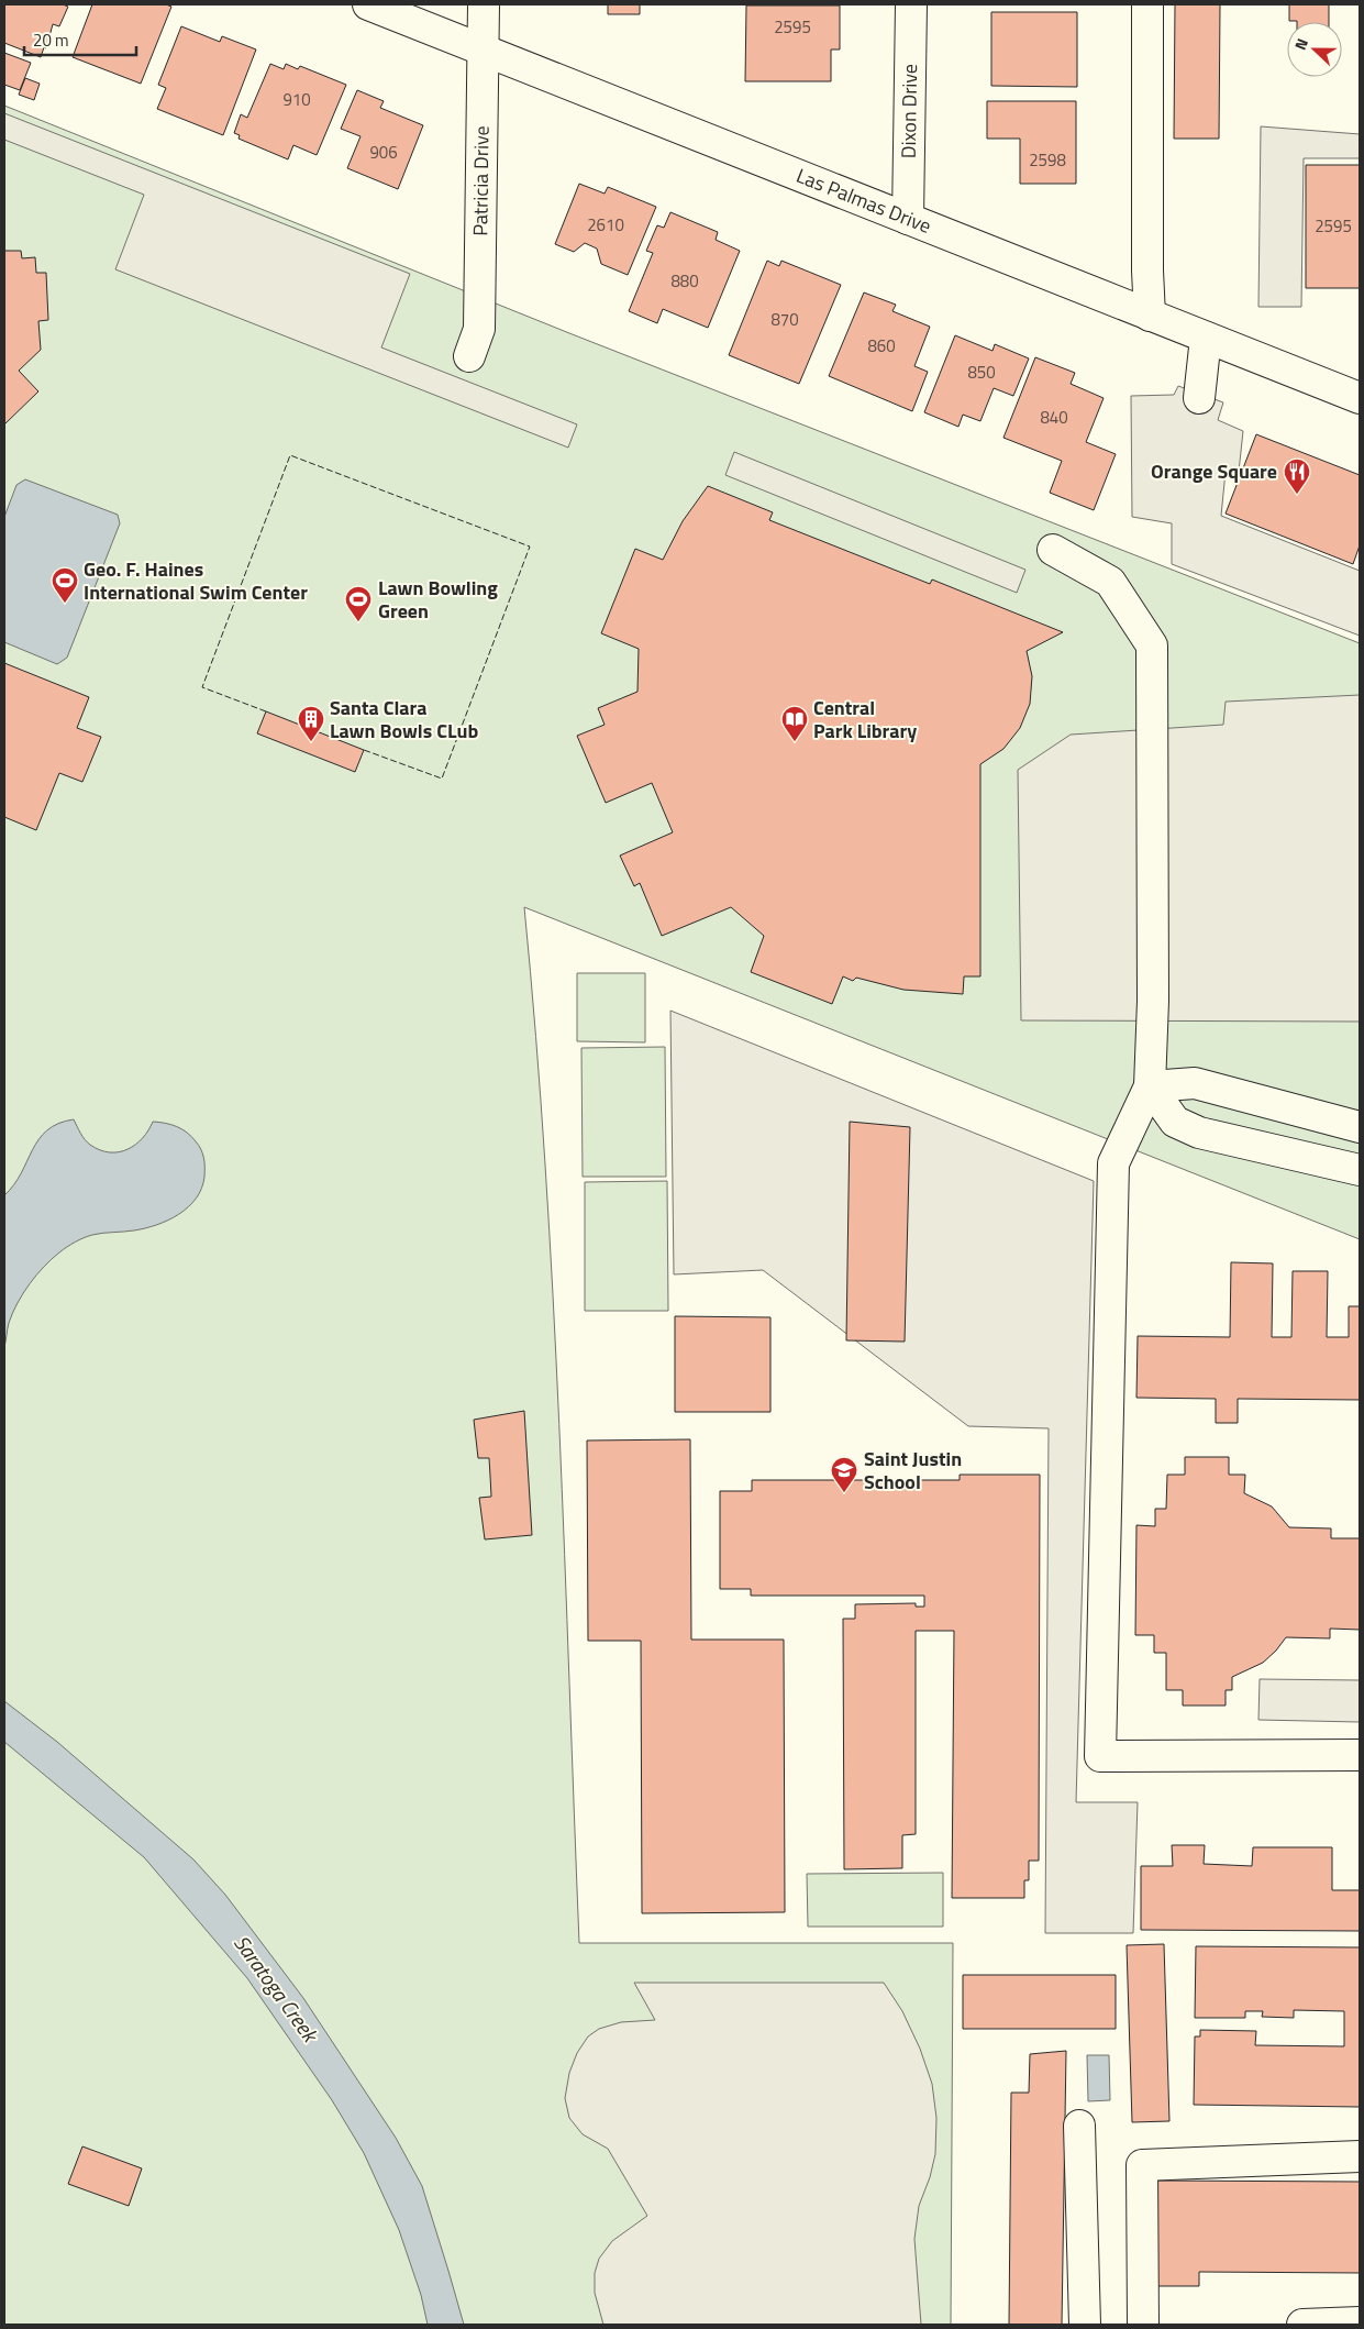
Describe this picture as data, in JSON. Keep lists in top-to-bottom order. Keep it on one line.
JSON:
{"streets":{"street":["Dixon Drive","Patricia Drive","Las Palmas Drive"]},"crossings":[["Dixon Drive","Las Palmas Drive"],["Patricia Drive","Las Palmas Drive"]],"water":["Saratoga Creek"],"places":{"restaurant":["Orange Square"],"sports":["Geo. F. Haines International Swim Center","Lawn Bowling Green"],"building":["Santa Clara Lawn Bowls CLub"],"library":["Central Park Library"],"school or university":["Saint Justin School"]},"house_numbers":["2595","910","906","2598","2610","2595","880","870","860","850","840"],"scale_bar":"20 m","north":"left"}
